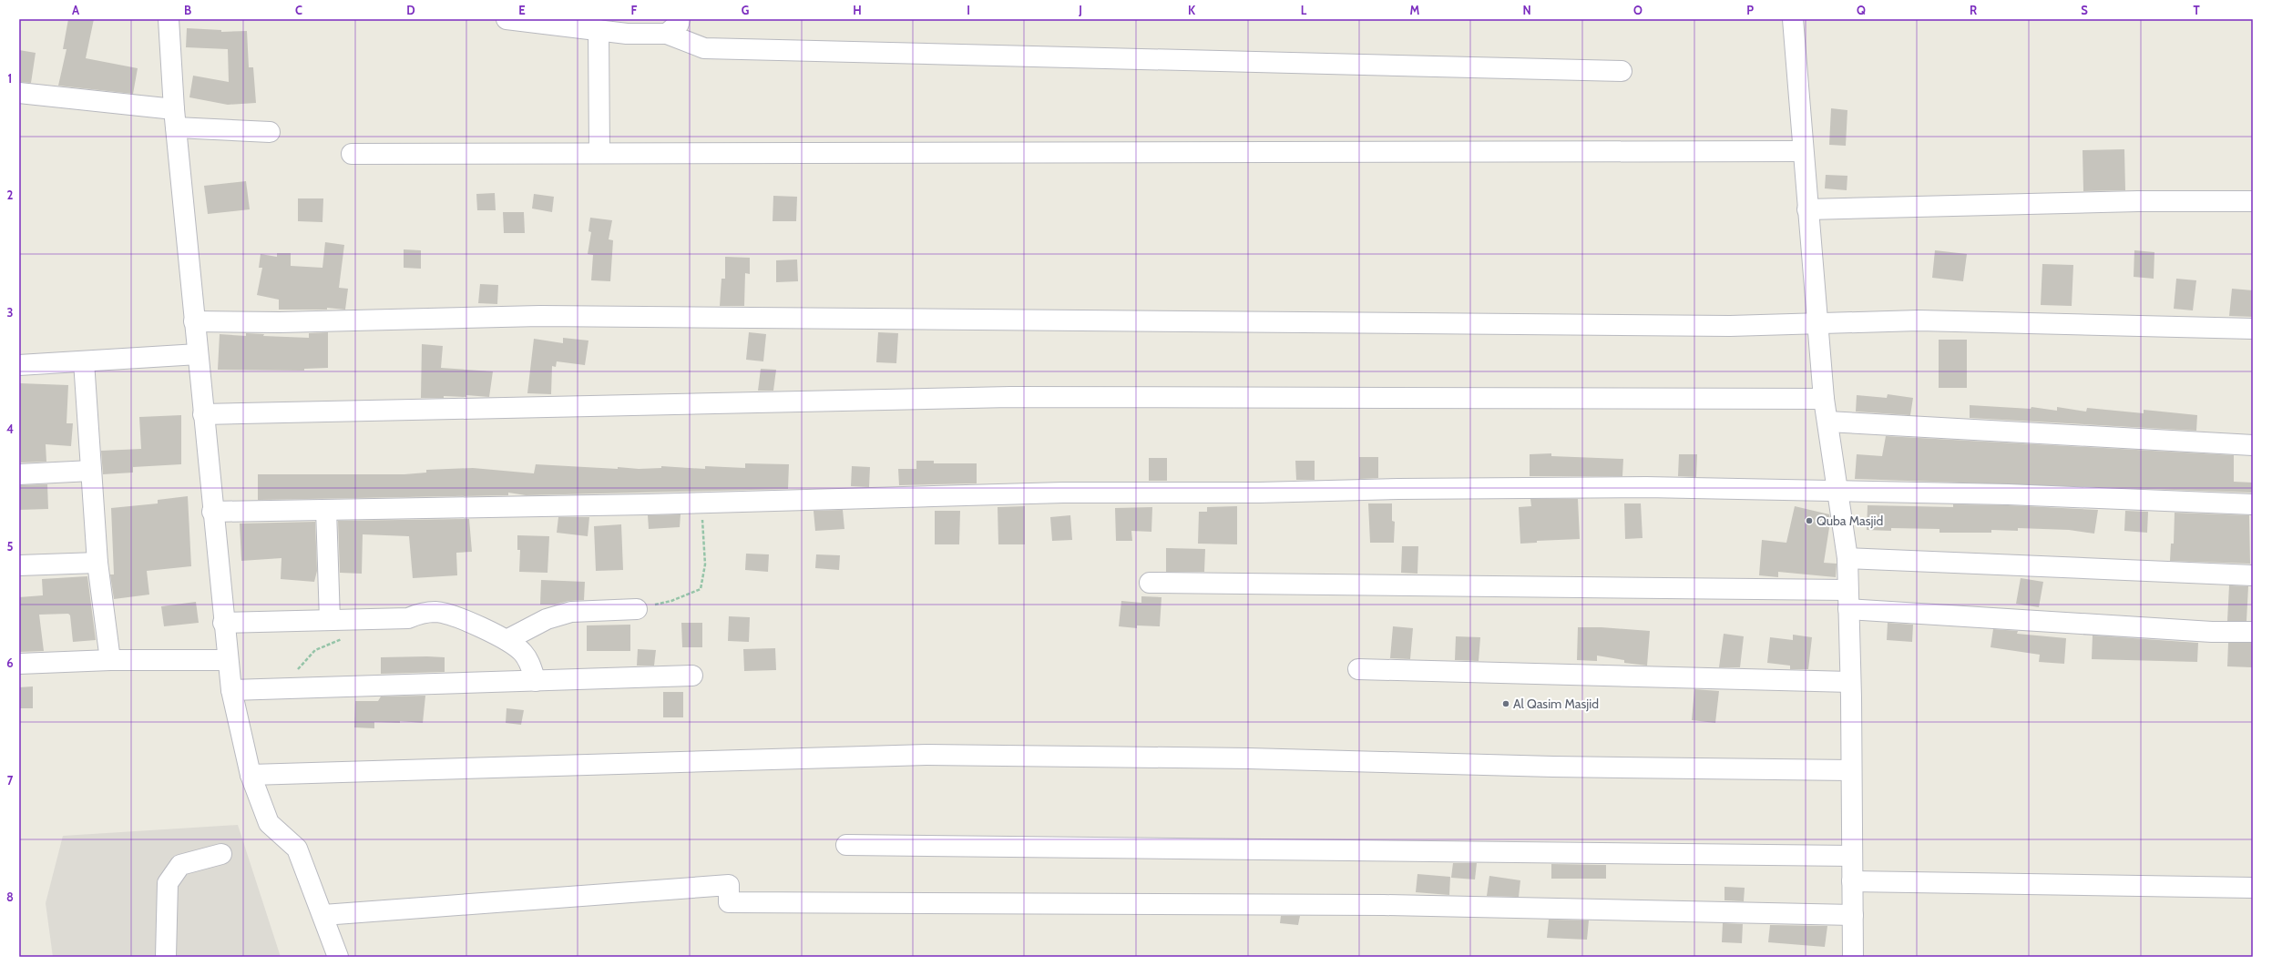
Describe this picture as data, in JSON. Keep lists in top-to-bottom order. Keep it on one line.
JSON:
{"places":["Quba Masjid","Al Qasim Masjid"],"grid":{"columns":["A","B","C","D","E","F","G","H","I","J","K","L","M","N","O","P","Q","R","S","T"],"rows":["1","2","3","4","5","6","7","8"]}}
